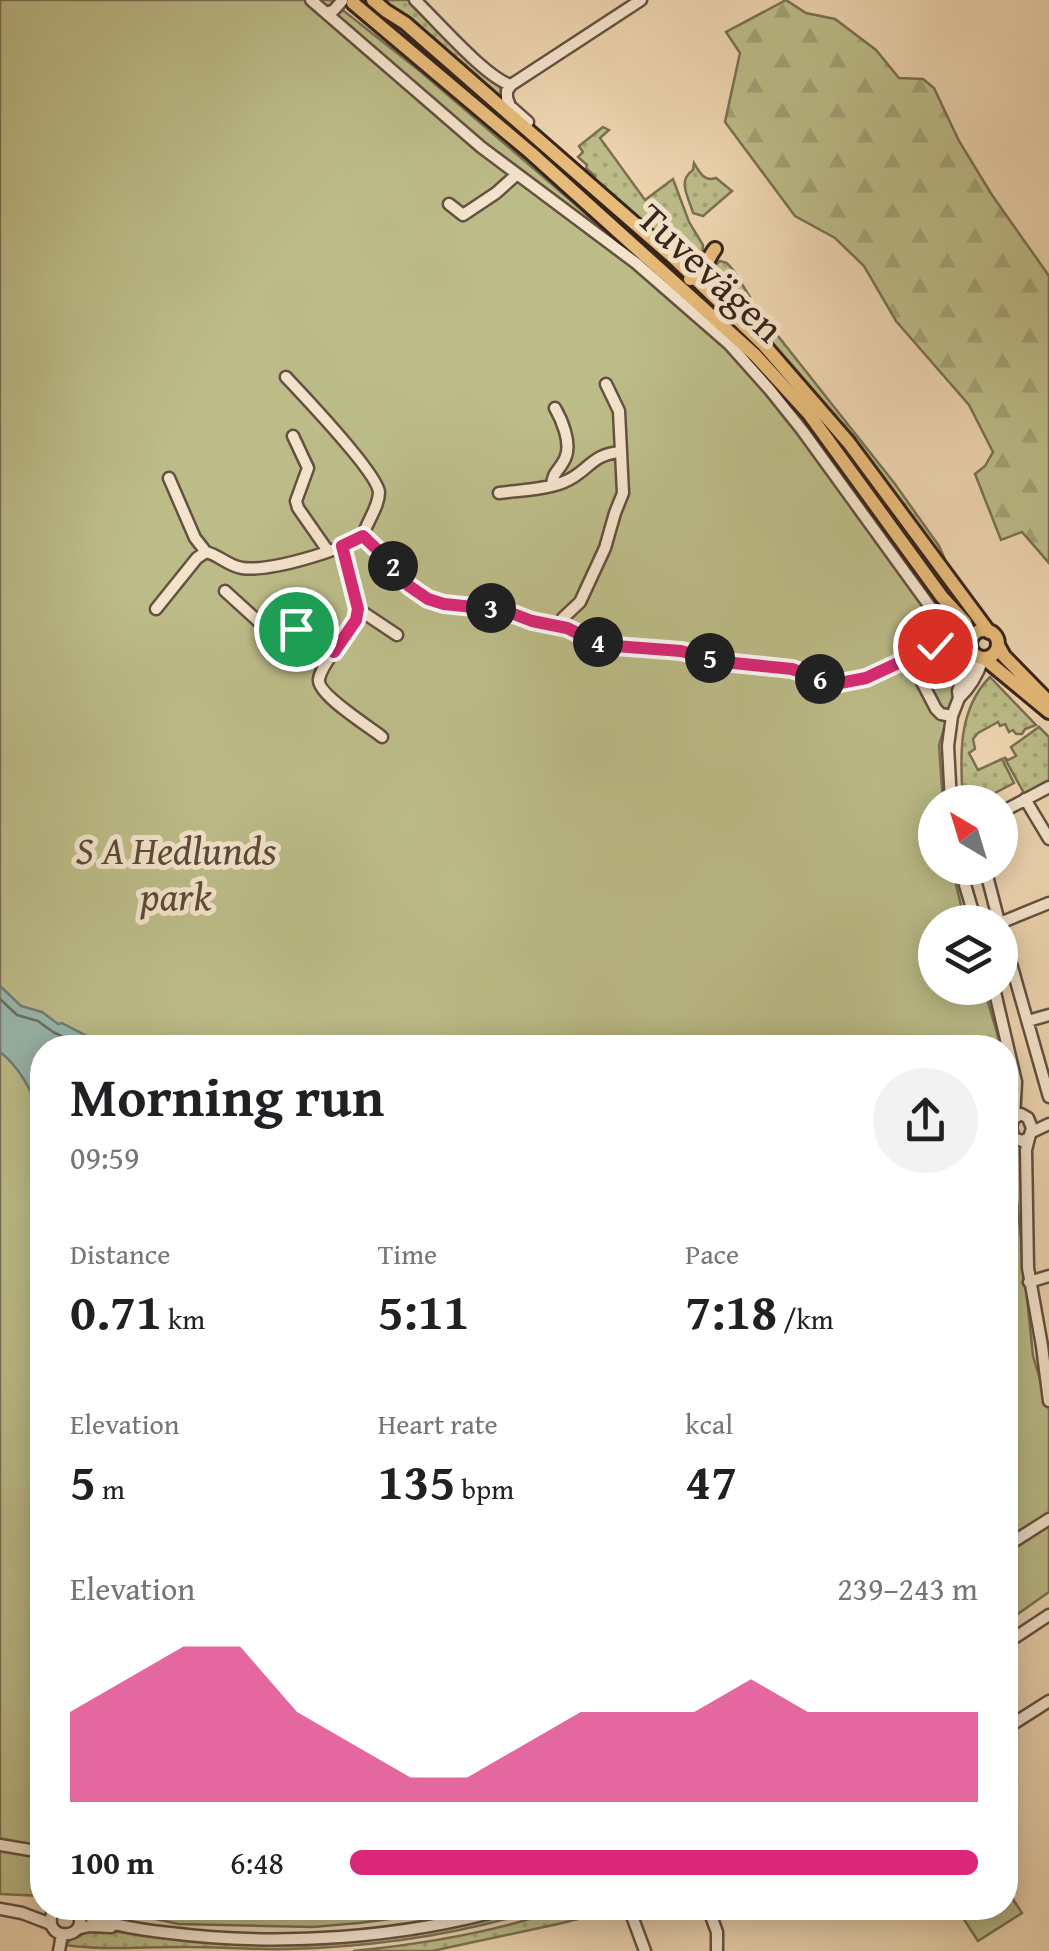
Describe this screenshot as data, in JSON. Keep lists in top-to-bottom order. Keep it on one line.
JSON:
{"streets":{"main road":["Tuvevägen"]},"parks":["S A Hedlunds park"],"north":"top left","page":{"pins":["2","3","4","5","6"],"heading":["Morning run","09:59"],"stats":[["Distance","0.71 km"],["Time","5:11"],["Pace","7:18 /km"],["Elevation","5 m"],["Heart rate","135 bpm"],["kcal","47"]],"chart":["Elevation","239–243 m"],"list":[{"name":"100 m","note":"6:48"}]}}
